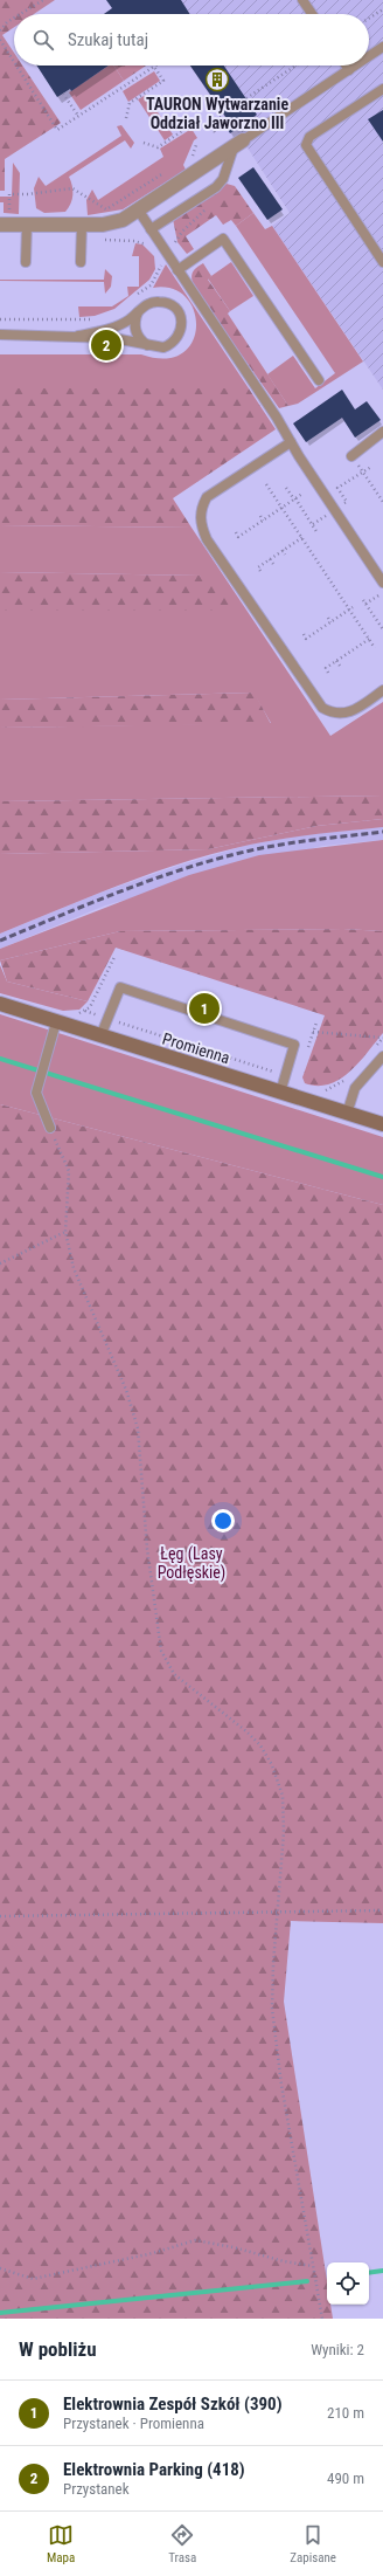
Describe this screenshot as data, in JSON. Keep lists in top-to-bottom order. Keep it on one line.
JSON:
{"streets":{"street":["Promienna"]},"parks":["Łęg (Lasy Podłęskie)"],"places":{"building":["TAURON Wytwarzanie Oddział Jaworzno III"]},"page":{"search":"Szukaj tutaj","pins":["2","1"],"heading":["W pobliżu","Wyniki: 2"],"list":[{"mark":"1","name":"Elektrownia Zespół Szkół (390)","note":"Przystanek · Promienna","value":"210 m"},{"mark":"2","name":"Elektrownia Parking (418)","note":"Przystanek","value":"490 m"}],"nav":["Mapa","Trasa","Zapisane"]}}
